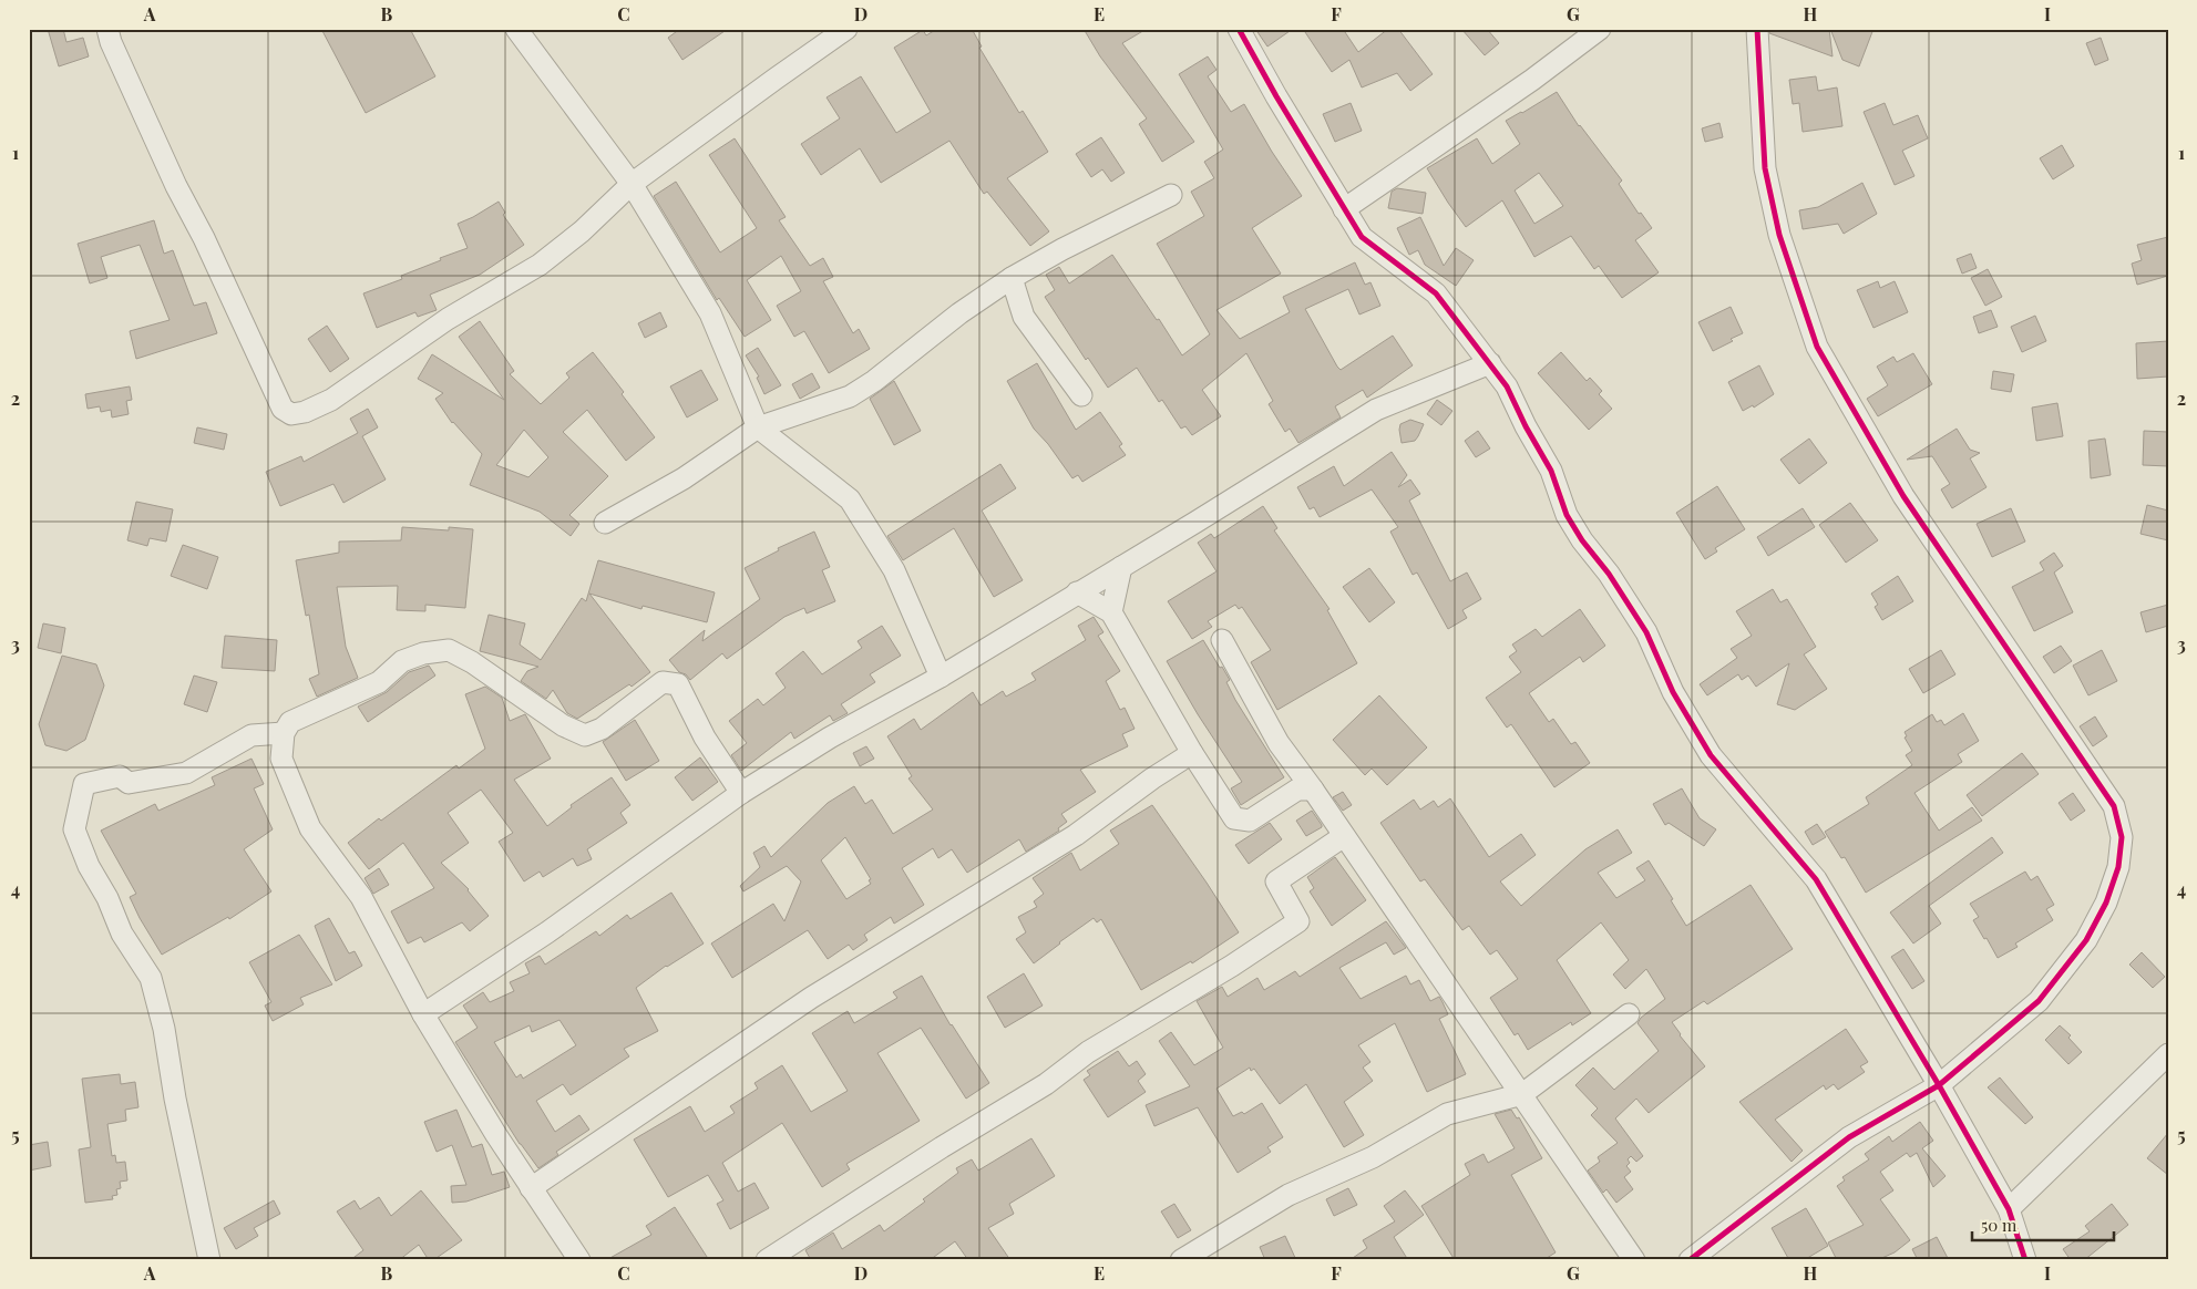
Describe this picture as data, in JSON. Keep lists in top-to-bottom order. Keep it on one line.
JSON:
{"scale_bar":"50 m","grid":{"columns":["A","B","C","D","E","F","G","H","I"],"rows":["1","2","3","4","5"]}}
